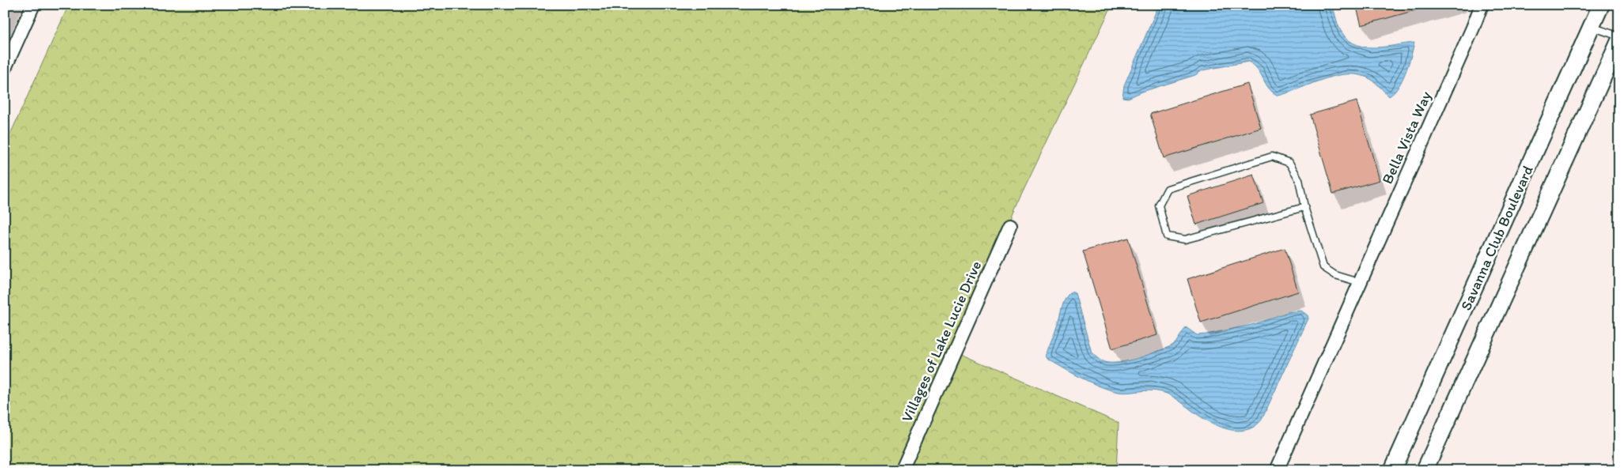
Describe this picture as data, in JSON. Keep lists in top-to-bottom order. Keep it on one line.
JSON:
{"streets":{"street":["Bella Vista Way","Savanna Club Boulevard","Villages of Lake Lucie Drive"]}}
